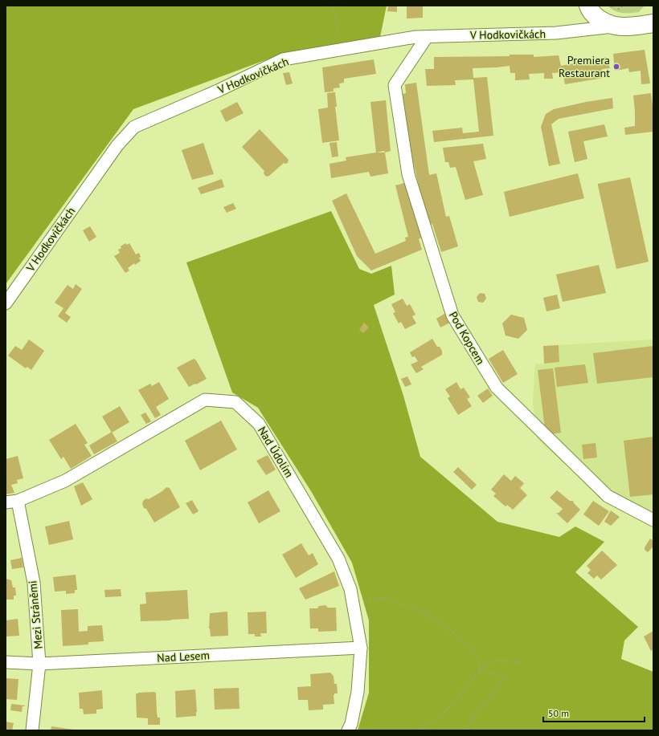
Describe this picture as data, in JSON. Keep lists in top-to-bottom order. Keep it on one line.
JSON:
{"streets":{"street":["V Hodkovičkách","Pod Kopcem","Nad Údolím","Mezi Stráněmi","Nad Lesem"]},"crossings":[["V Hodkovičkách","Pod Kopcem"],["Nad Údolím","Mezi Stráněmi"],["Nad Údolím","Nad Lesem"],["Mezi Stráněmi","Nad Lesem"]],"places":["Premiera Restaurant"],"scale_bar":"50 m"}
